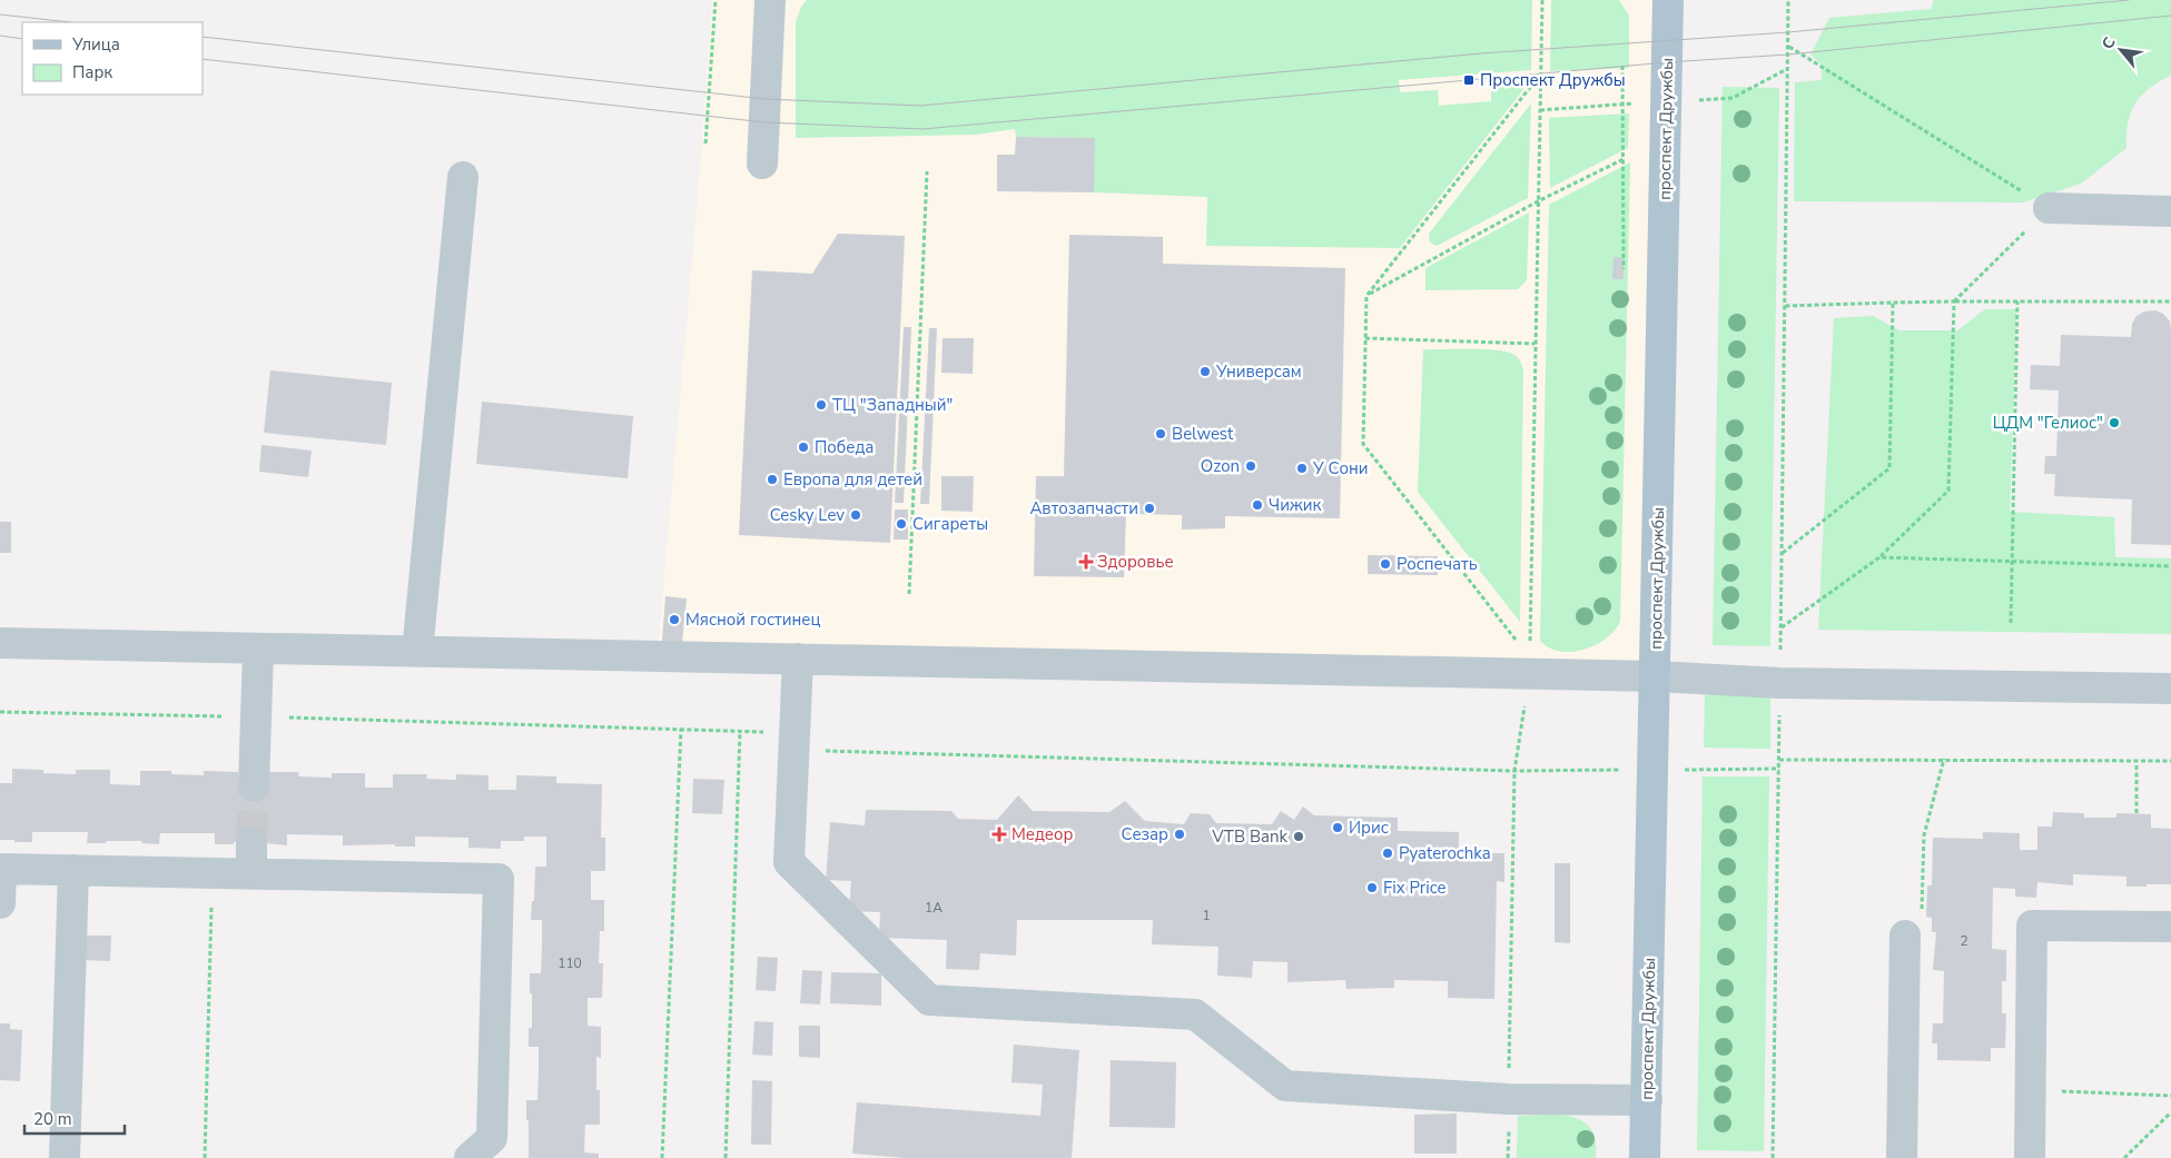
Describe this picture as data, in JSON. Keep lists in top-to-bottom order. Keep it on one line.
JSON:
{"streets":{"main road":["проспект Дружбы"]},"places":{"transit":["Проспект Дружбы"],"other":["Универсам","ТЦ \"Западный\"","ЦДМ \"Гелиос\"","Belwest","Победа","Ozon","У Сони","Европа для детей","Чижик","Автозапчасти","Cesky Lev","Сигареты","Роспечать","Мясной гостинец","Ирис","Сезар","VTB Bank","Pyaterochka","Fix Price"],"health":["Здоровье","Медеор"]},"house_numbers":["1А","1","2","110"],"legend":["Улица","Парк"],"scale_bar":"20 m","north":"top left"}
